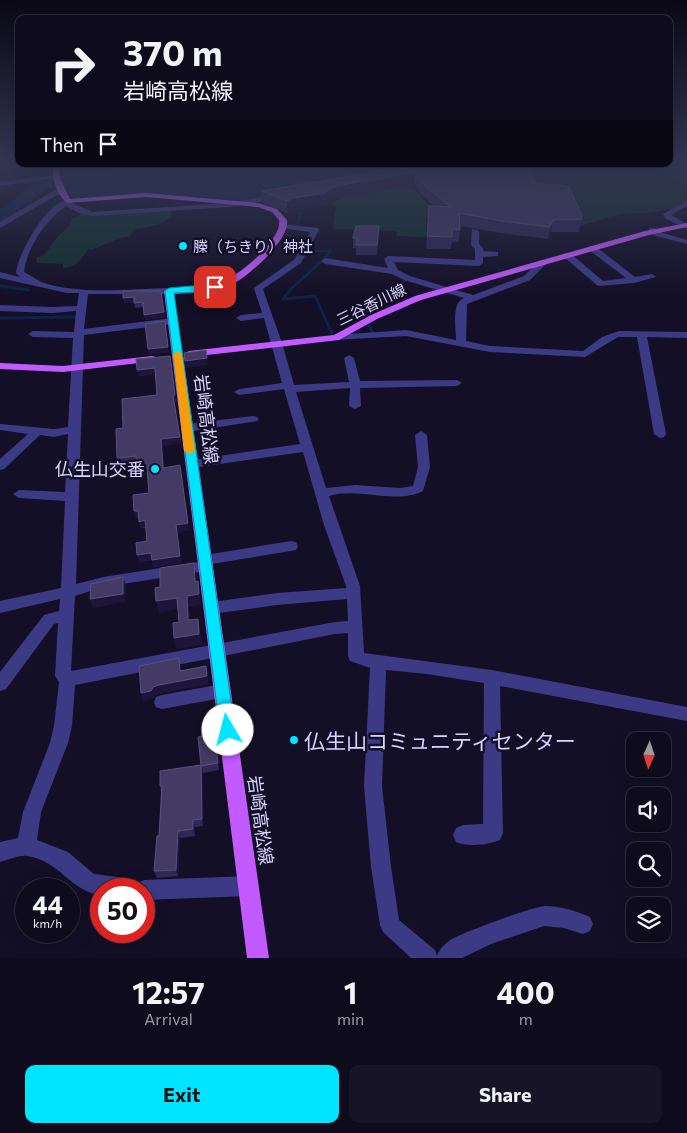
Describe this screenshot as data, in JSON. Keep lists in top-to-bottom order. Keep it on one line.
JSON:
{"streets":{"main road":["三谷香川線","岩崎高松線"]},"crossings":[["三谷香川線","岩崎高松線"]],"places":["榺（ちきり）神社","仏生山交番","仏生山コミュニティセンター"],"north":"bottom","page":{"turn":["370 m","岩崎高松線"],"then":"Then","speed":"44 km/h","limit":"50","eta":["12:57","Arrival","1","min","400","m"],"buttons":["Exit","Share"]}}
